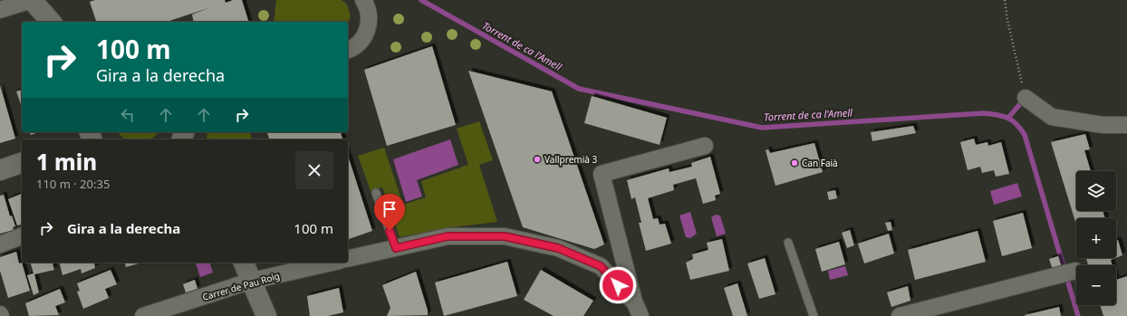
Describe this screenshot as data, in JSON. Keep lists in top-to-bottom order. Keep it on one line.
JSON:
{"streets":{"street":["Carrer de Pau Roig"]},"water":["Torrent de ca l'Amell"],"places":["Vallpremià 3","Can Faià"],"page":{"turn":["100 m","Gira a la derecha"],"heading":["1 min","110 m · 20:35"],"map_buttons":["+","−"],"list":[{"name":"Gira a la derecha","value":"100 m"}]}}
